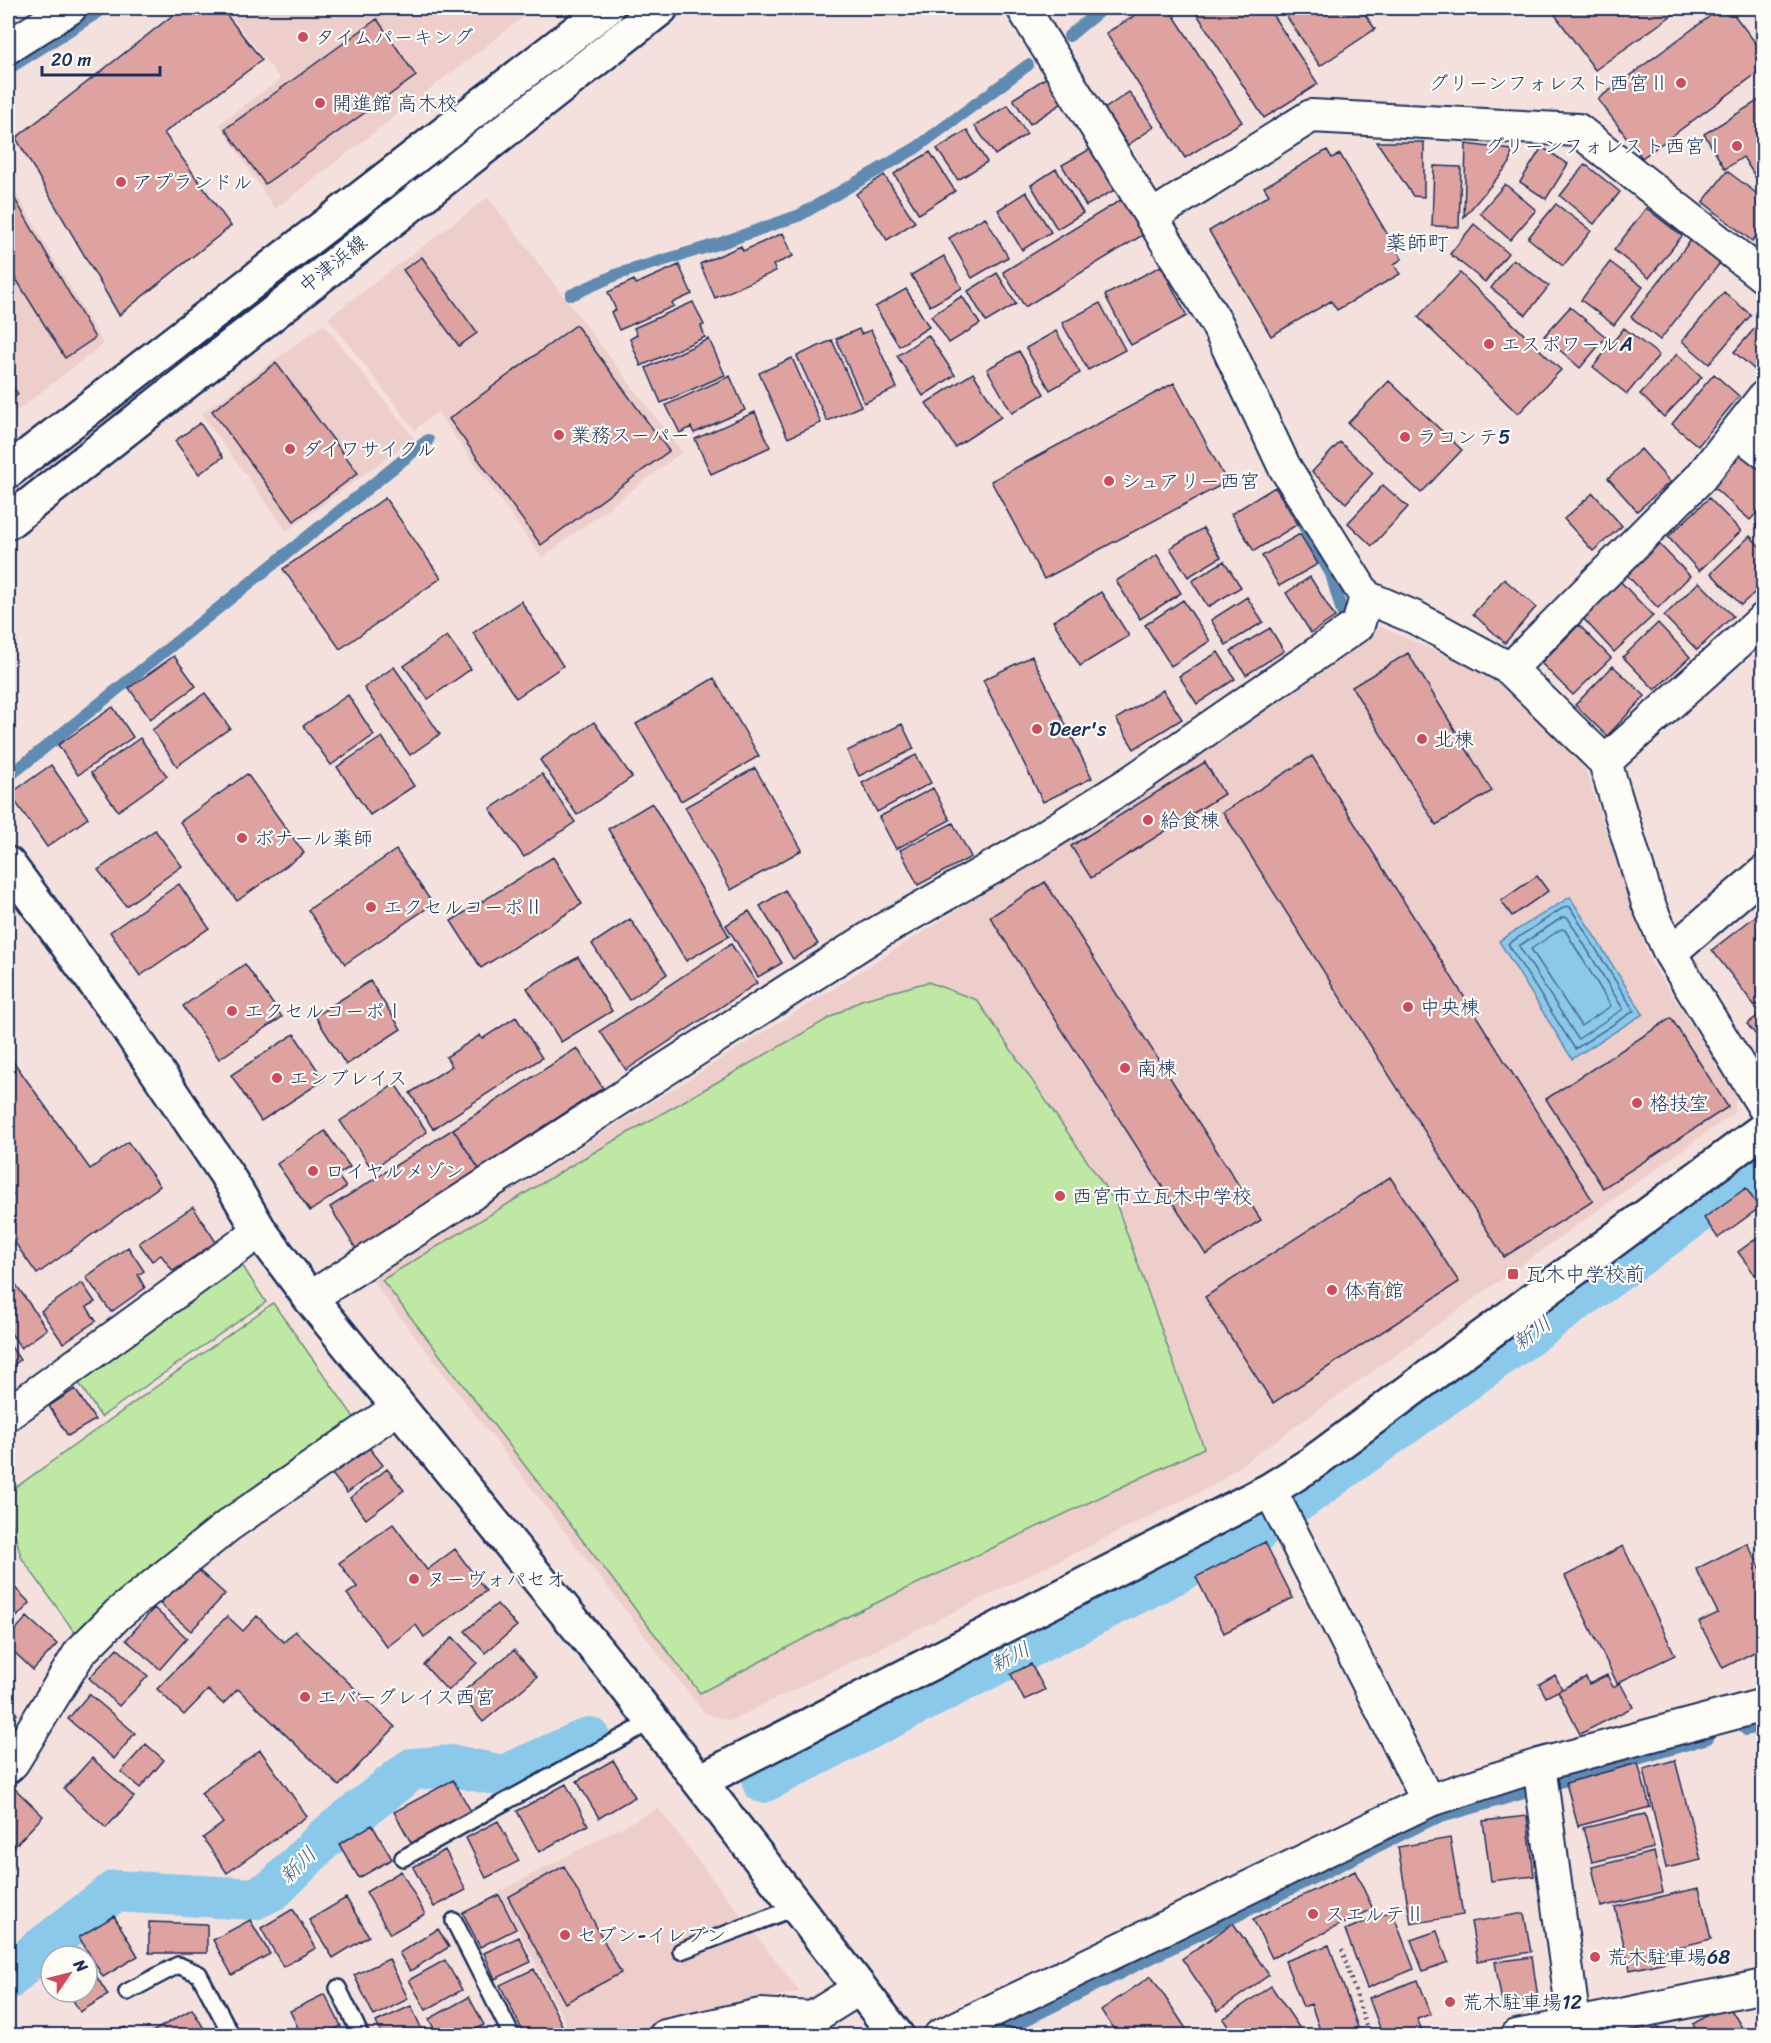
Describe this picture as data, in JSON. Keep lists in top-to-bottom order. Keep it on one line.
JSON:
{"streets":{"street":["中津浜線"]},"districts":["薬師町"],"water":["新川"],"places":{"other":["タイムパーキング","グリーンフォレスト西宮Ⅱ","開進館 高木校","グリーンフォレスト西宮Ⅰ","アプランドル","エスポワールA","業務スーパー","ラコンテ5","ダイワサイクル","シュアリー西宮","Deer's","北棟","給食棟","ボナール薬師","エクセルコーポⅡ","中央棟","エクセルコーポⅠ","南棟","エンブレイス","格技室","ロイヤルメゾン","西宮市立瓦木中学校","体育館","ヌーヴォパセオ","エバーグレイス西宮","スエルテⅡ","セブン-イレブン","荒木駐車場68","荒木駐車場12"],"transit":["瓦木中学校前"]},"scale_bar":"20 m","north":"top right"}
